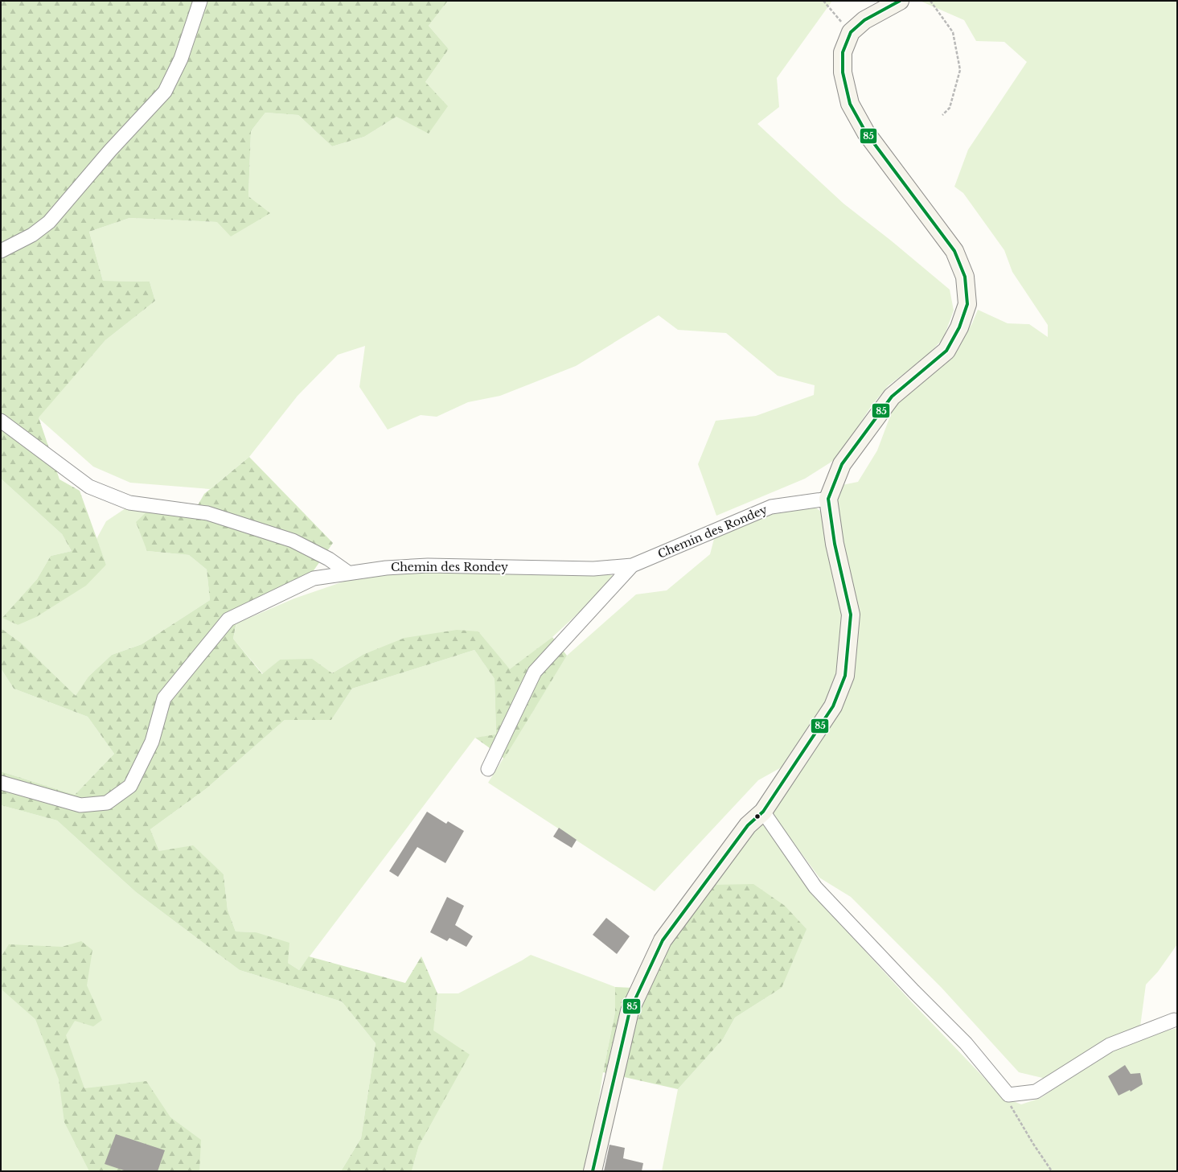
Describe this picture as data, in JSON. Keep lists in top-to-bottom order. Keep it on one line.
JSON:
{"streets":{"street":["Chemin des Rondey"]},"lines":["transit line 85"]}
